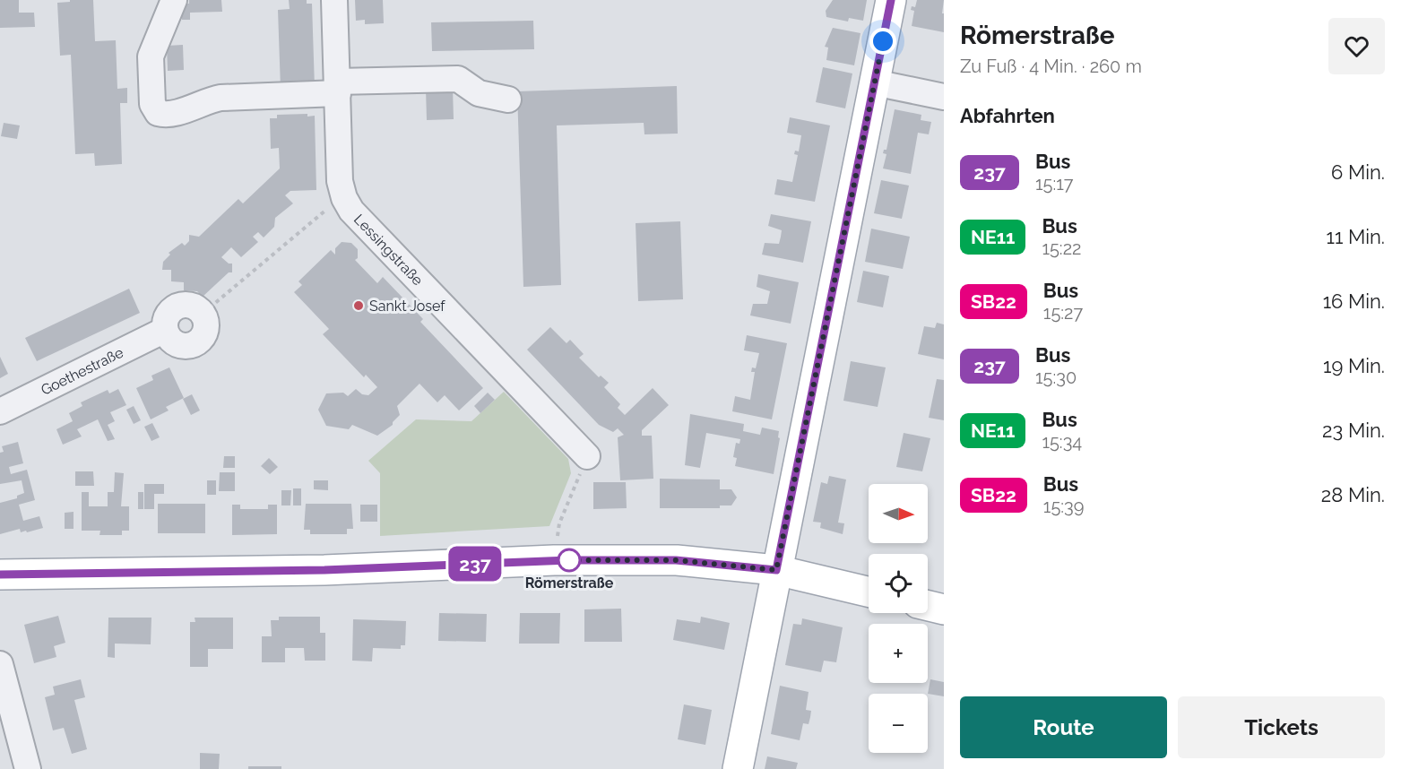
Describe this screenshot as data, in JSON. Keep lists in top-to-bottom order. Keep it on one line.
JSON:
{"streets":{"street":["Lessingstraße","Goethestraße"]},"places":["Sankt Josef","Römerstraße"],"lines":["bus line 237"],"north":"right","page":{"on_map":"237","heading":[["Römerstraße","Zu Fuß · 4 Min. · 260 m"],"Abfahrten"],"list":[{"mark":"237","name":"Bus","note":"15:17","value":"6 Min."},{"mark":"NE11","name":"Bus","note":"15:22","value":"11 Min."},{"mark":"SB22","name":"Bus","note":"15:27","value":"16 Min."},{"mark":"237","name":"Bus","note":"15:30","value":"19 Min."},{"mark":"NE11","name":"Bus","note":"15:34","value":"23 Min."},{"mark":"SB22","name":"Bus","note":"15:39","value":"28 Min."}],"map_buttons":["+","−"],"buttons":["Route","Tickets"]}}
